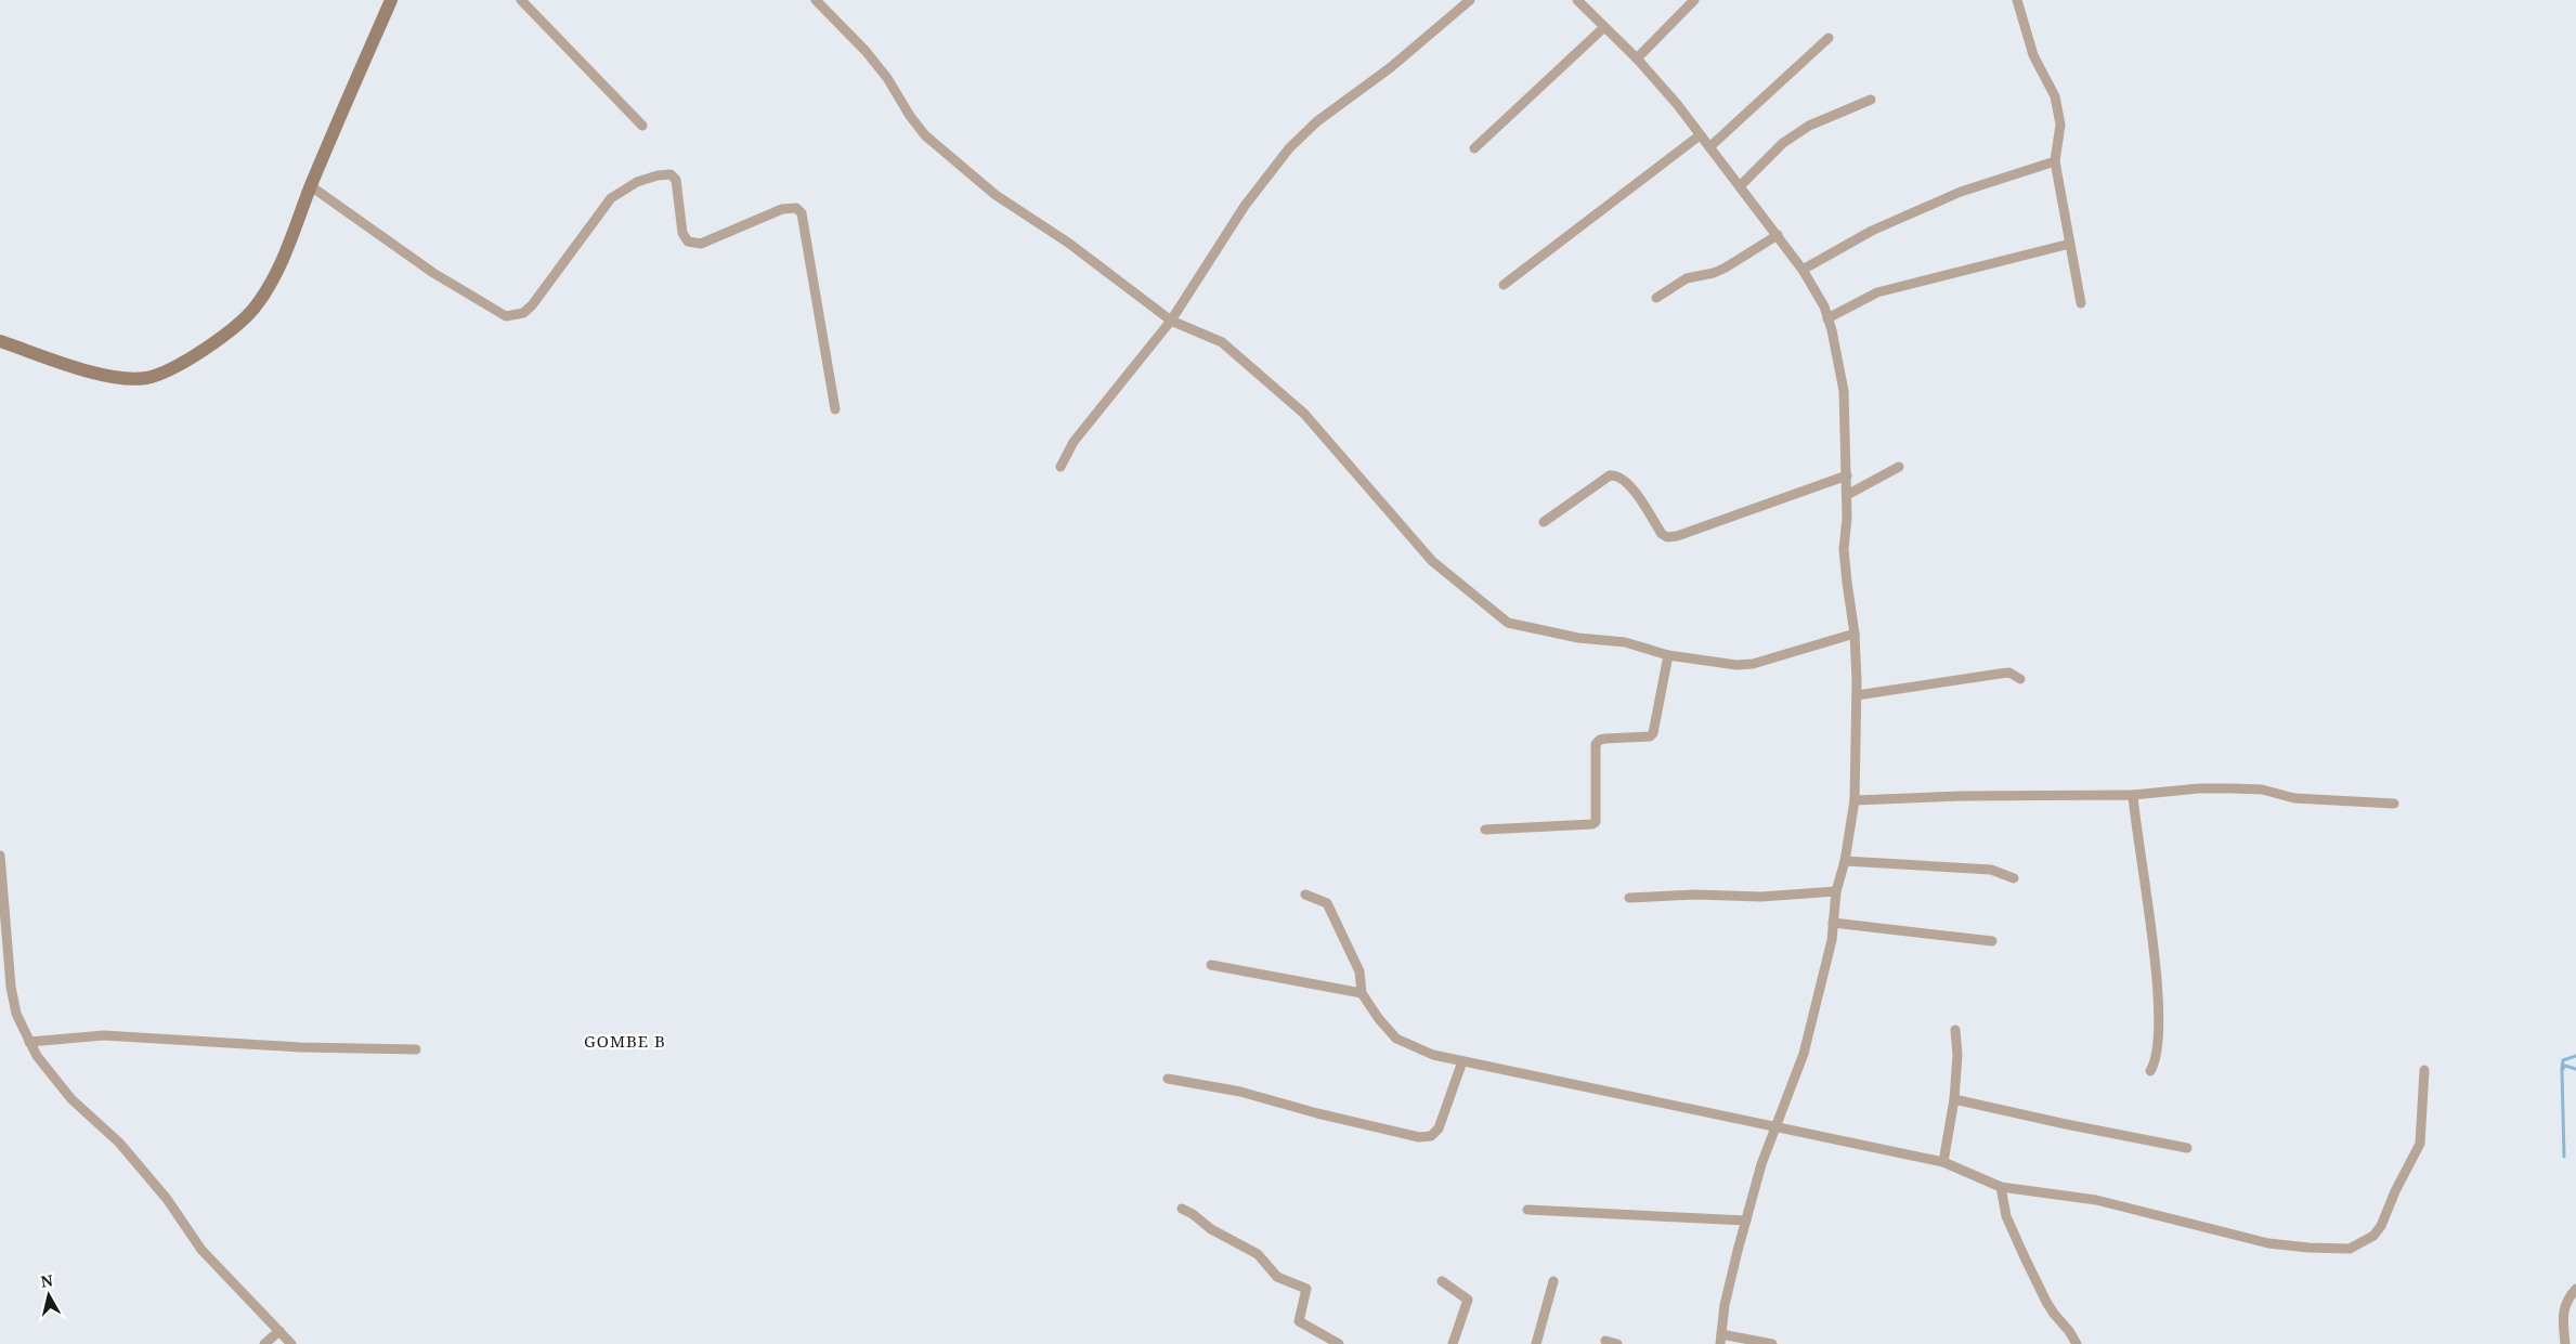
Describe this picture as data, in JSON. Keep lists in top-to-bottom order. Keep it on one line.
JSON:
{"districts":["GOMBE B"],"north":"top"}
